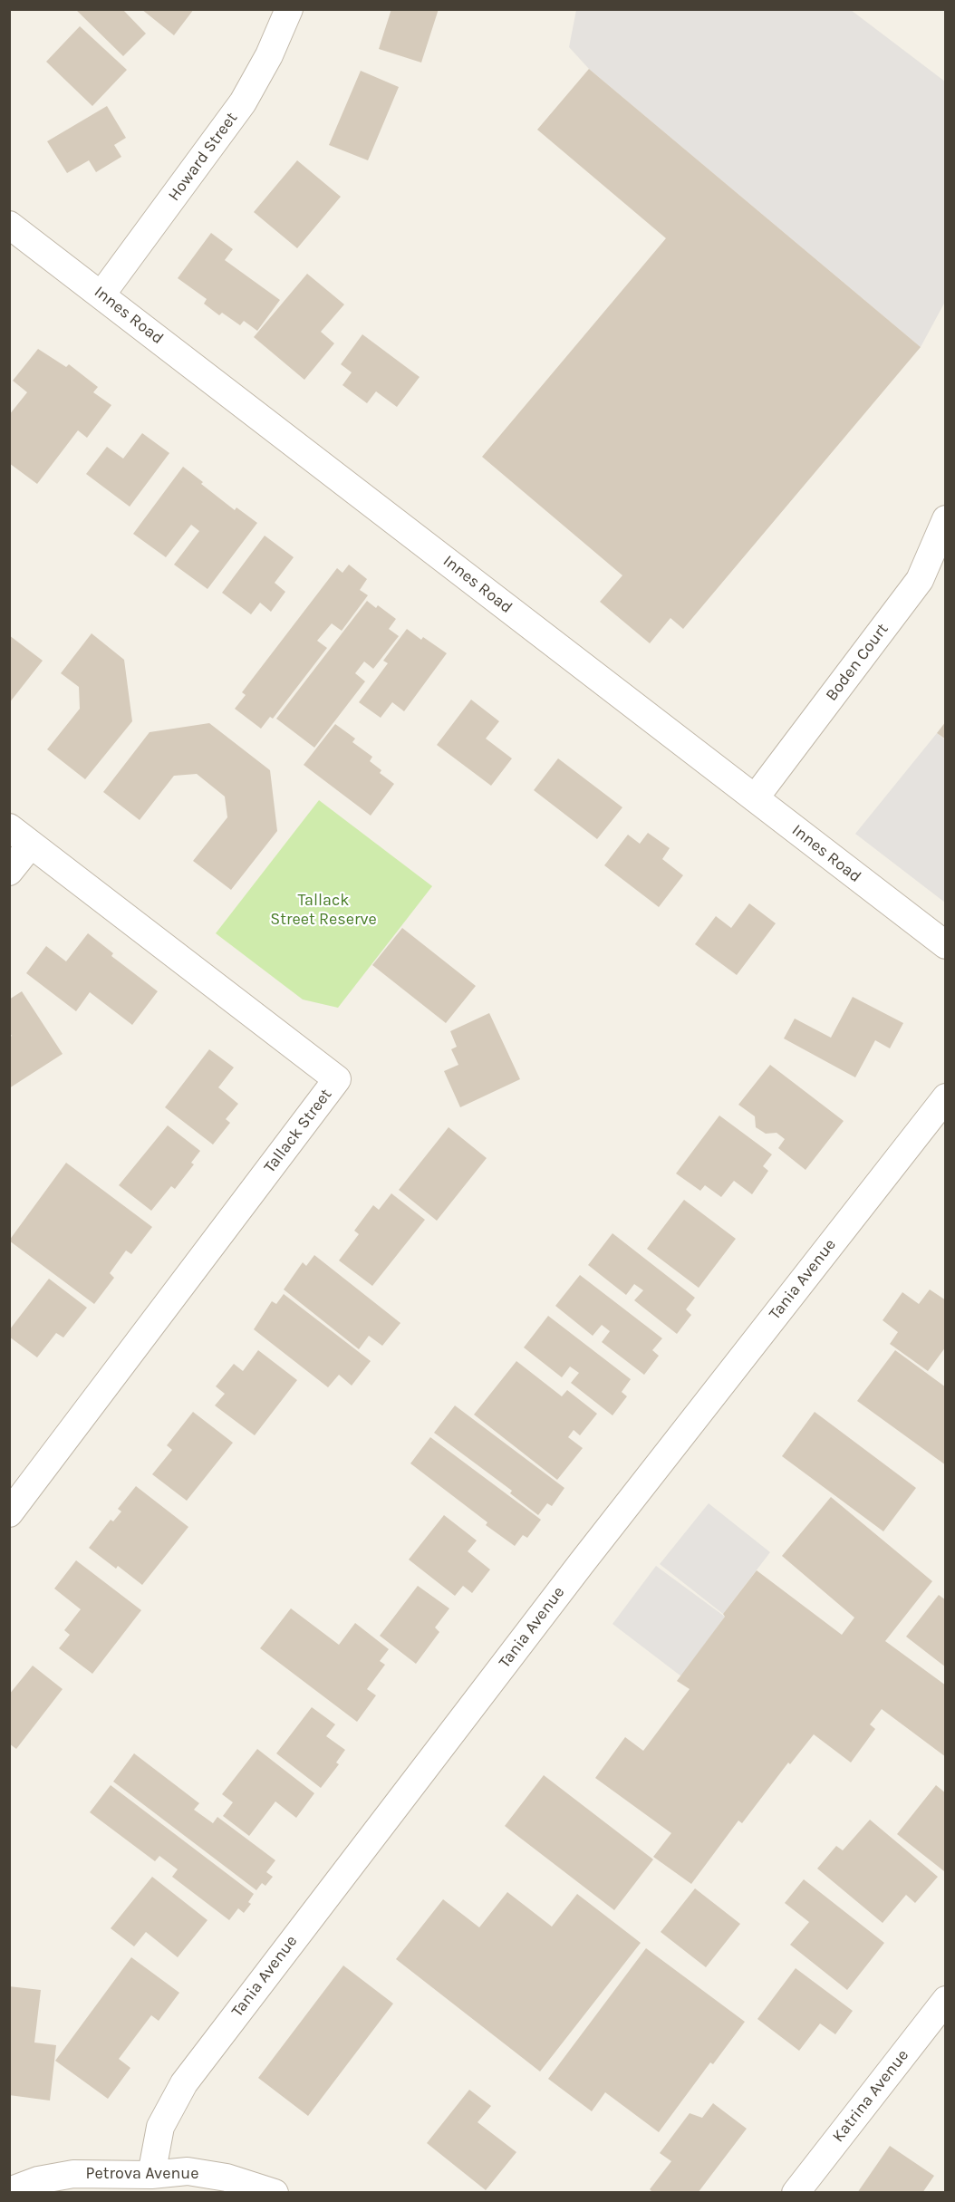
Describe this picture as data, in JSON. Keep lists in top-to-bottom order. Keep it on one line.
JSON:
{"streets":{"street":["Howard Street","Innes Road","Boden Court","Tallack Street","Tania Avenue","Katrina Avenue","Petrova Avenue"]},"crossings":[["Howard Street","Innes Road"],["Innes Road","Boden Court"],["Tania Avenue","Petrova Avenue"]],"parks":["Tallack Street Reserve"]}
